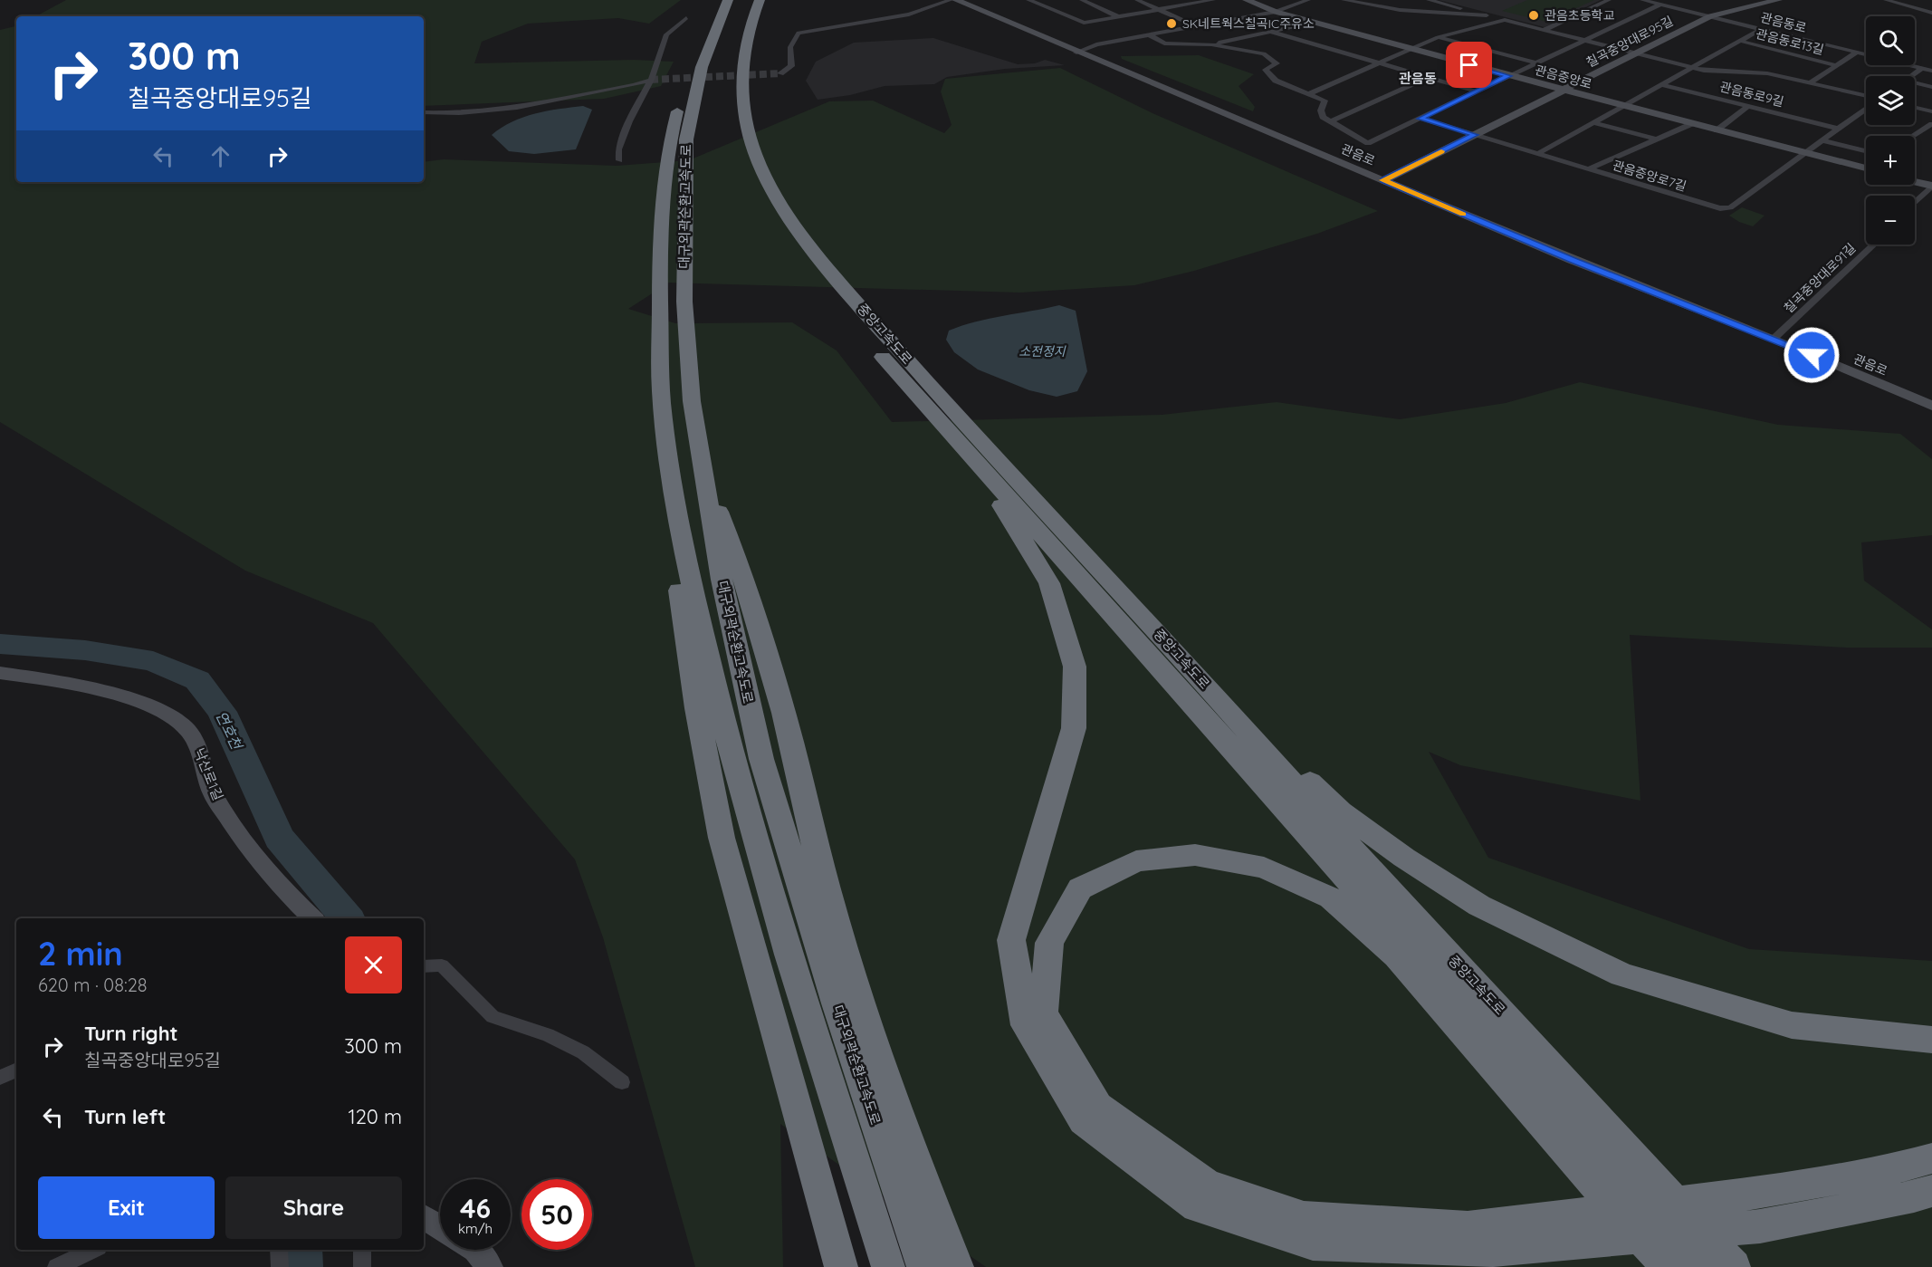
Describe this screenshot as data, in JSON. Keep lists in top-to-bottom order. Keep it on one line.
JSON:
{"streets":{"highway":["대구외곽순환고속도로","중앙고속도로"],"main road":["칠곡중앙대로95길","관음중앙로","관음로","낙산로1길"],"street":["관음동로","관음동로13길","관음동로9길","관음중앙로7길","칠곡중앙대로91길"]},"crossings":[["관음동로","칠곡중앙대로95길"],["관음동로","관음동로13길"],["칠곡중앙대로95길","관음중앙로"],["칠곡중앙대로95길","관음로"],["칠곡중앙대로95길","관음중앙로7길"],["관음동로13길","관음중앙로"],["관음동로13길","관음동로9길"],["관음동로13길","관음중앙로7길"],["관음중앙로","관음동로9길"],["관음중앙로","관음중앙로7길"],["관음동로9길","관음중앙로7길"],["관음로","칠곡중앙대로91길"]],"districts":["관음동"],"water":["소전정지","연호천"],"places":["관음초등학교","SK네트웍스칠곡IC주유소"],"page":{"map_buttons":["+","−"],"turn":["300 m","칠곡중앙대로95길"],"heading":["2 min","620 m · 08:28"],"list":[{"name":"Turn right","note":"칠곡중앙대로95길","value":"300 m"},{"name":"Turn left","value":"120 m"}],"buttons":["Exit","Share"],"speed":"46 km/h","limit":"50"}}
